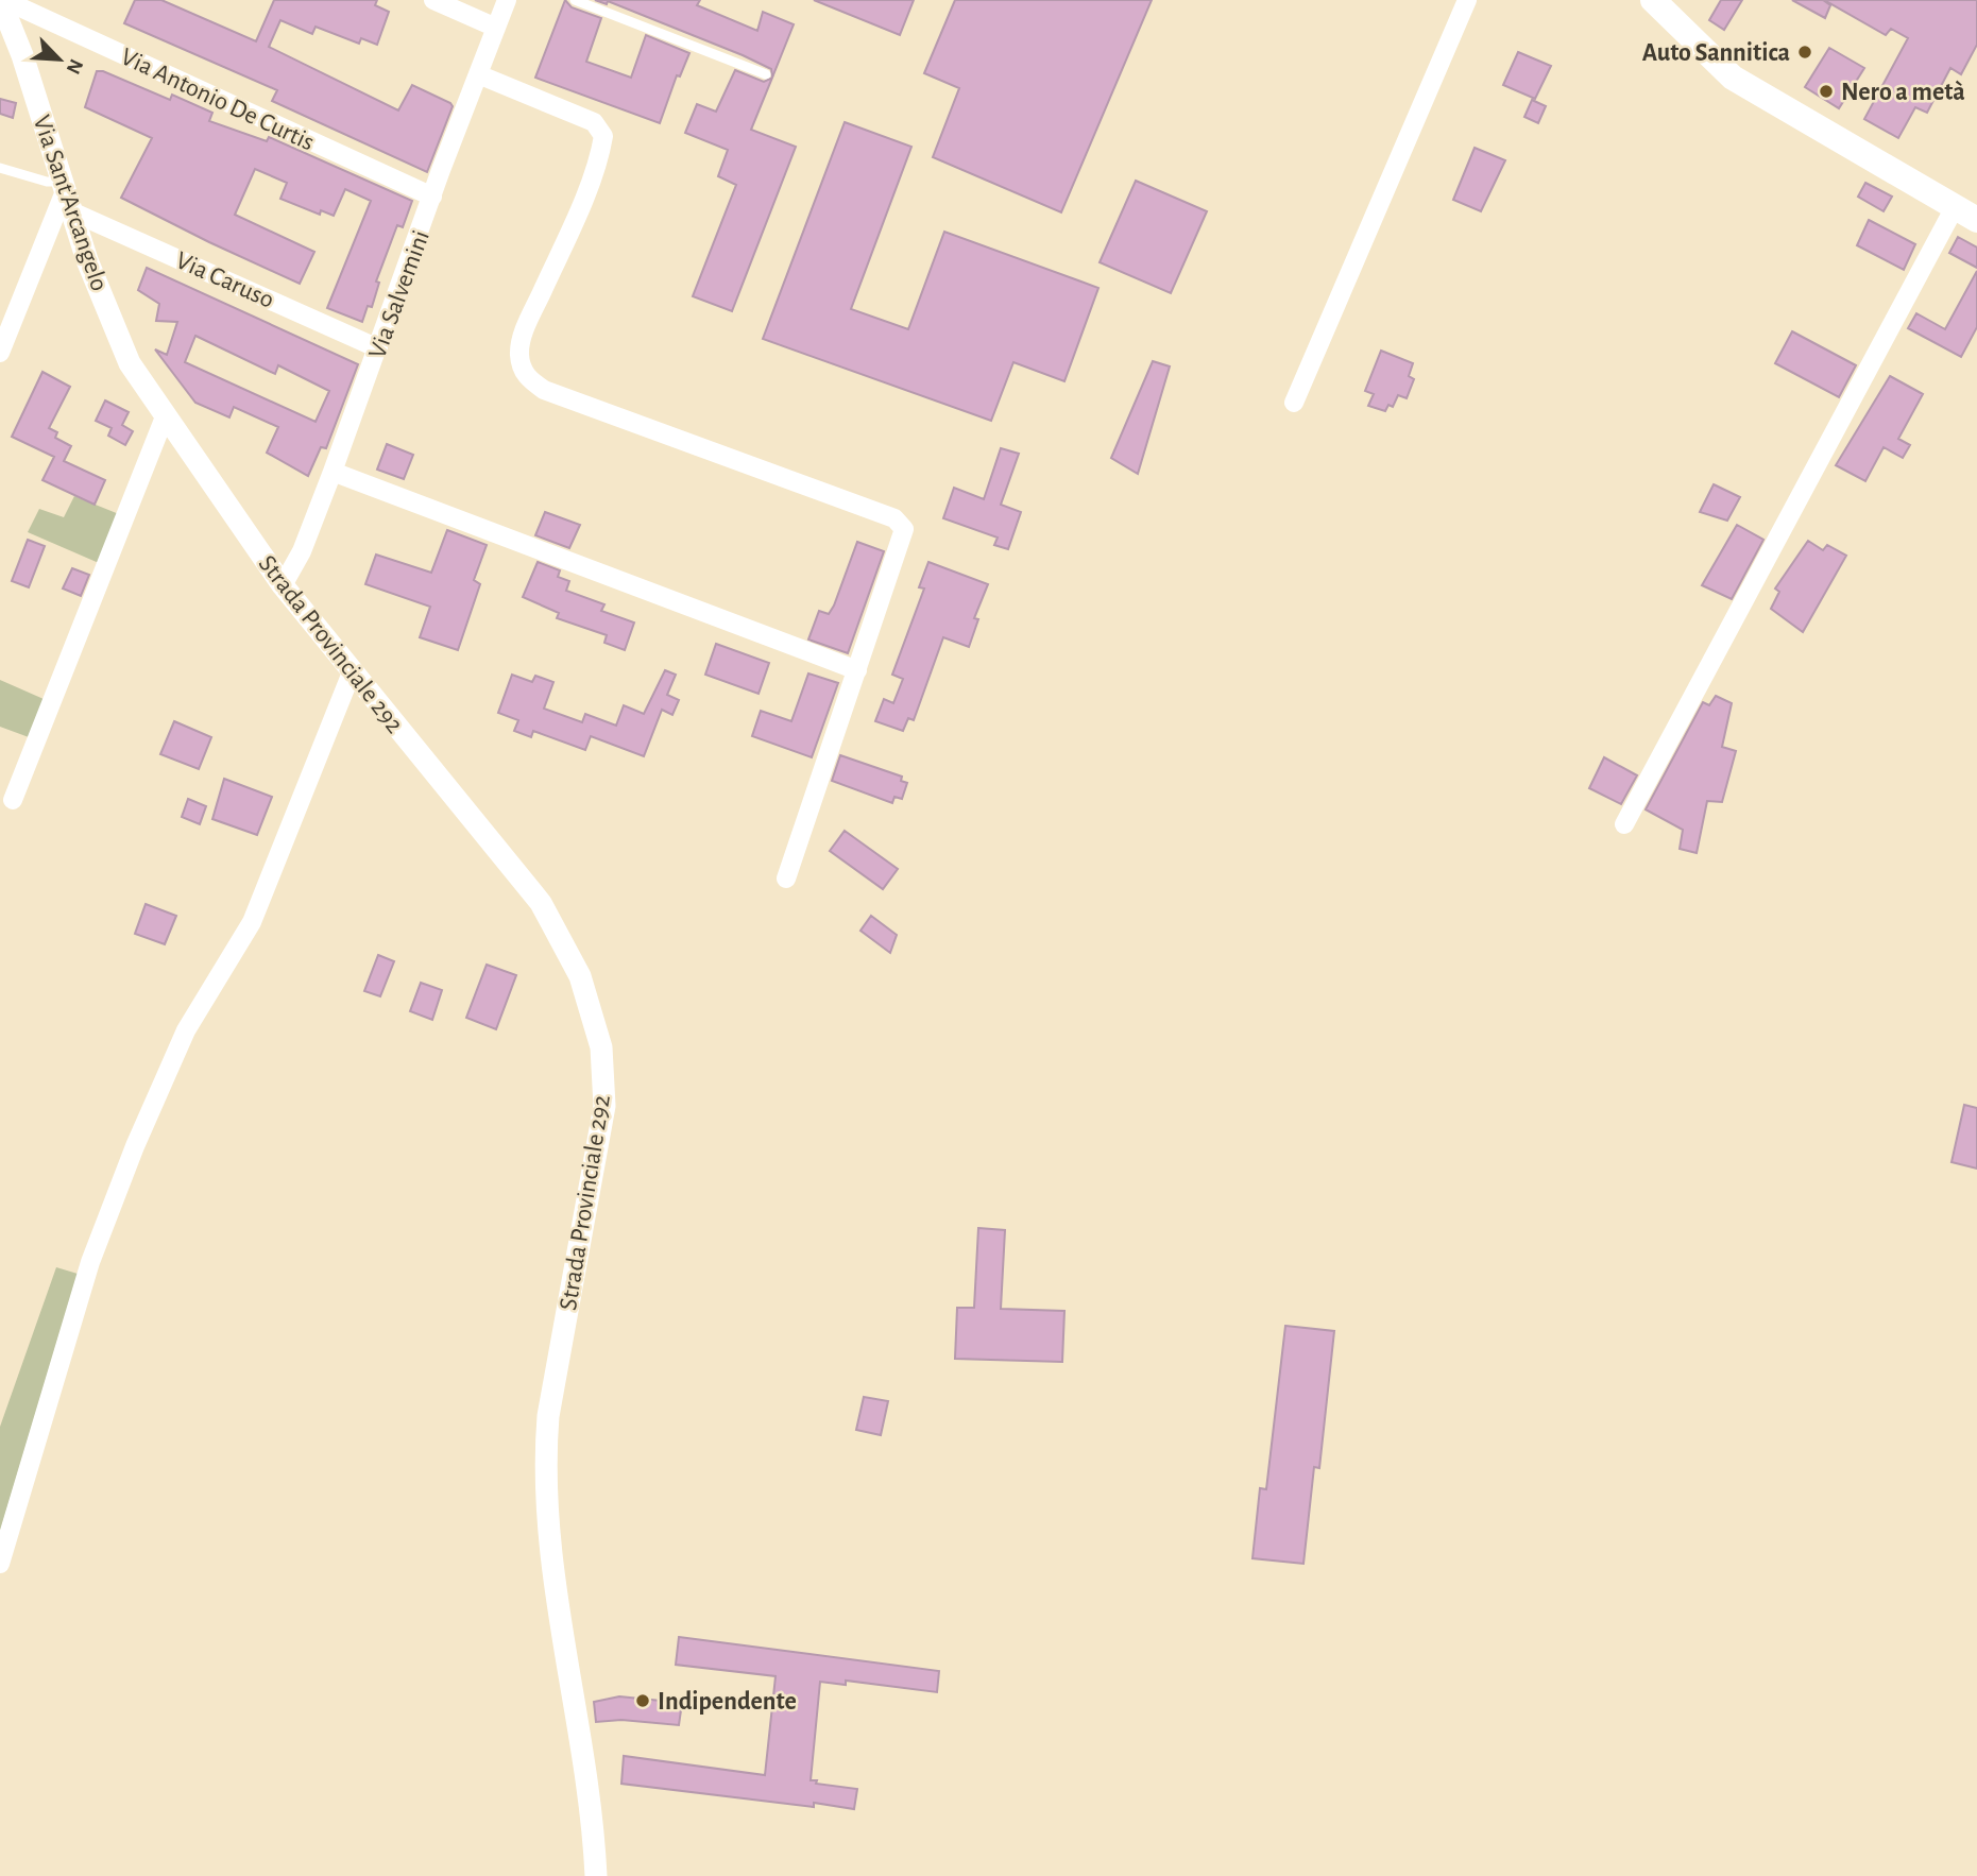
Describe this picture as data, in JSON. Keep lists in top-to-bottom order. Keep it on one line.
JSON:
{"streets":{"street":["Via Antonio De Curtis","Via Sant'Arcangelo","Via Caruso","Via Salvemini","Strada Provinciale 292"]},"crossings":[["Via Antonio De Curtis","Via Sant'Arcangelo"],["Via Antonio De Curtis","Via Salvemini"],["Via Sant'Arcangelo","Via Caruso"],["Via Sant'Arcangelo","Strada Provinciale 292"],["Via Caruso","Via Salvemini"],["Via Salvemini","Strada Provinciale 292"]],"places":["Auto Sannitica","Nero a metà","Indipendente"],"north":"bottom right"}
